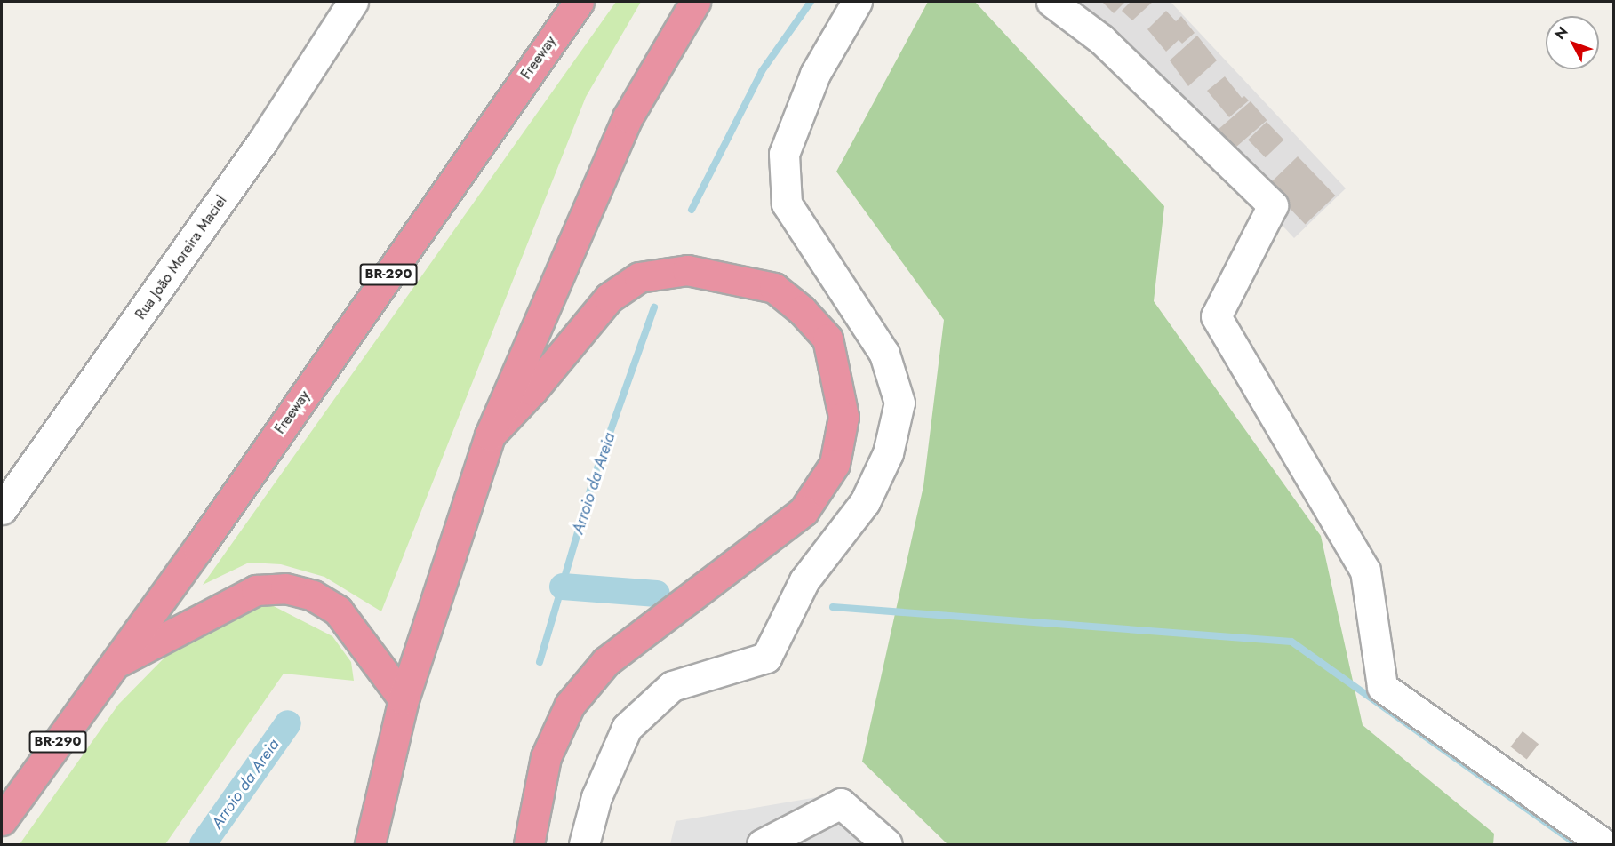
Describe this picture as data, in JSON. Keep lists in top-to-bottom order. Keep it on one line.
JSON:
{"streets":{"highway":["Freeway","BR-290"],"street":["Rua João Moreira Maciel"]},"water":["Arroio da Areia"],"north":"top left"}
